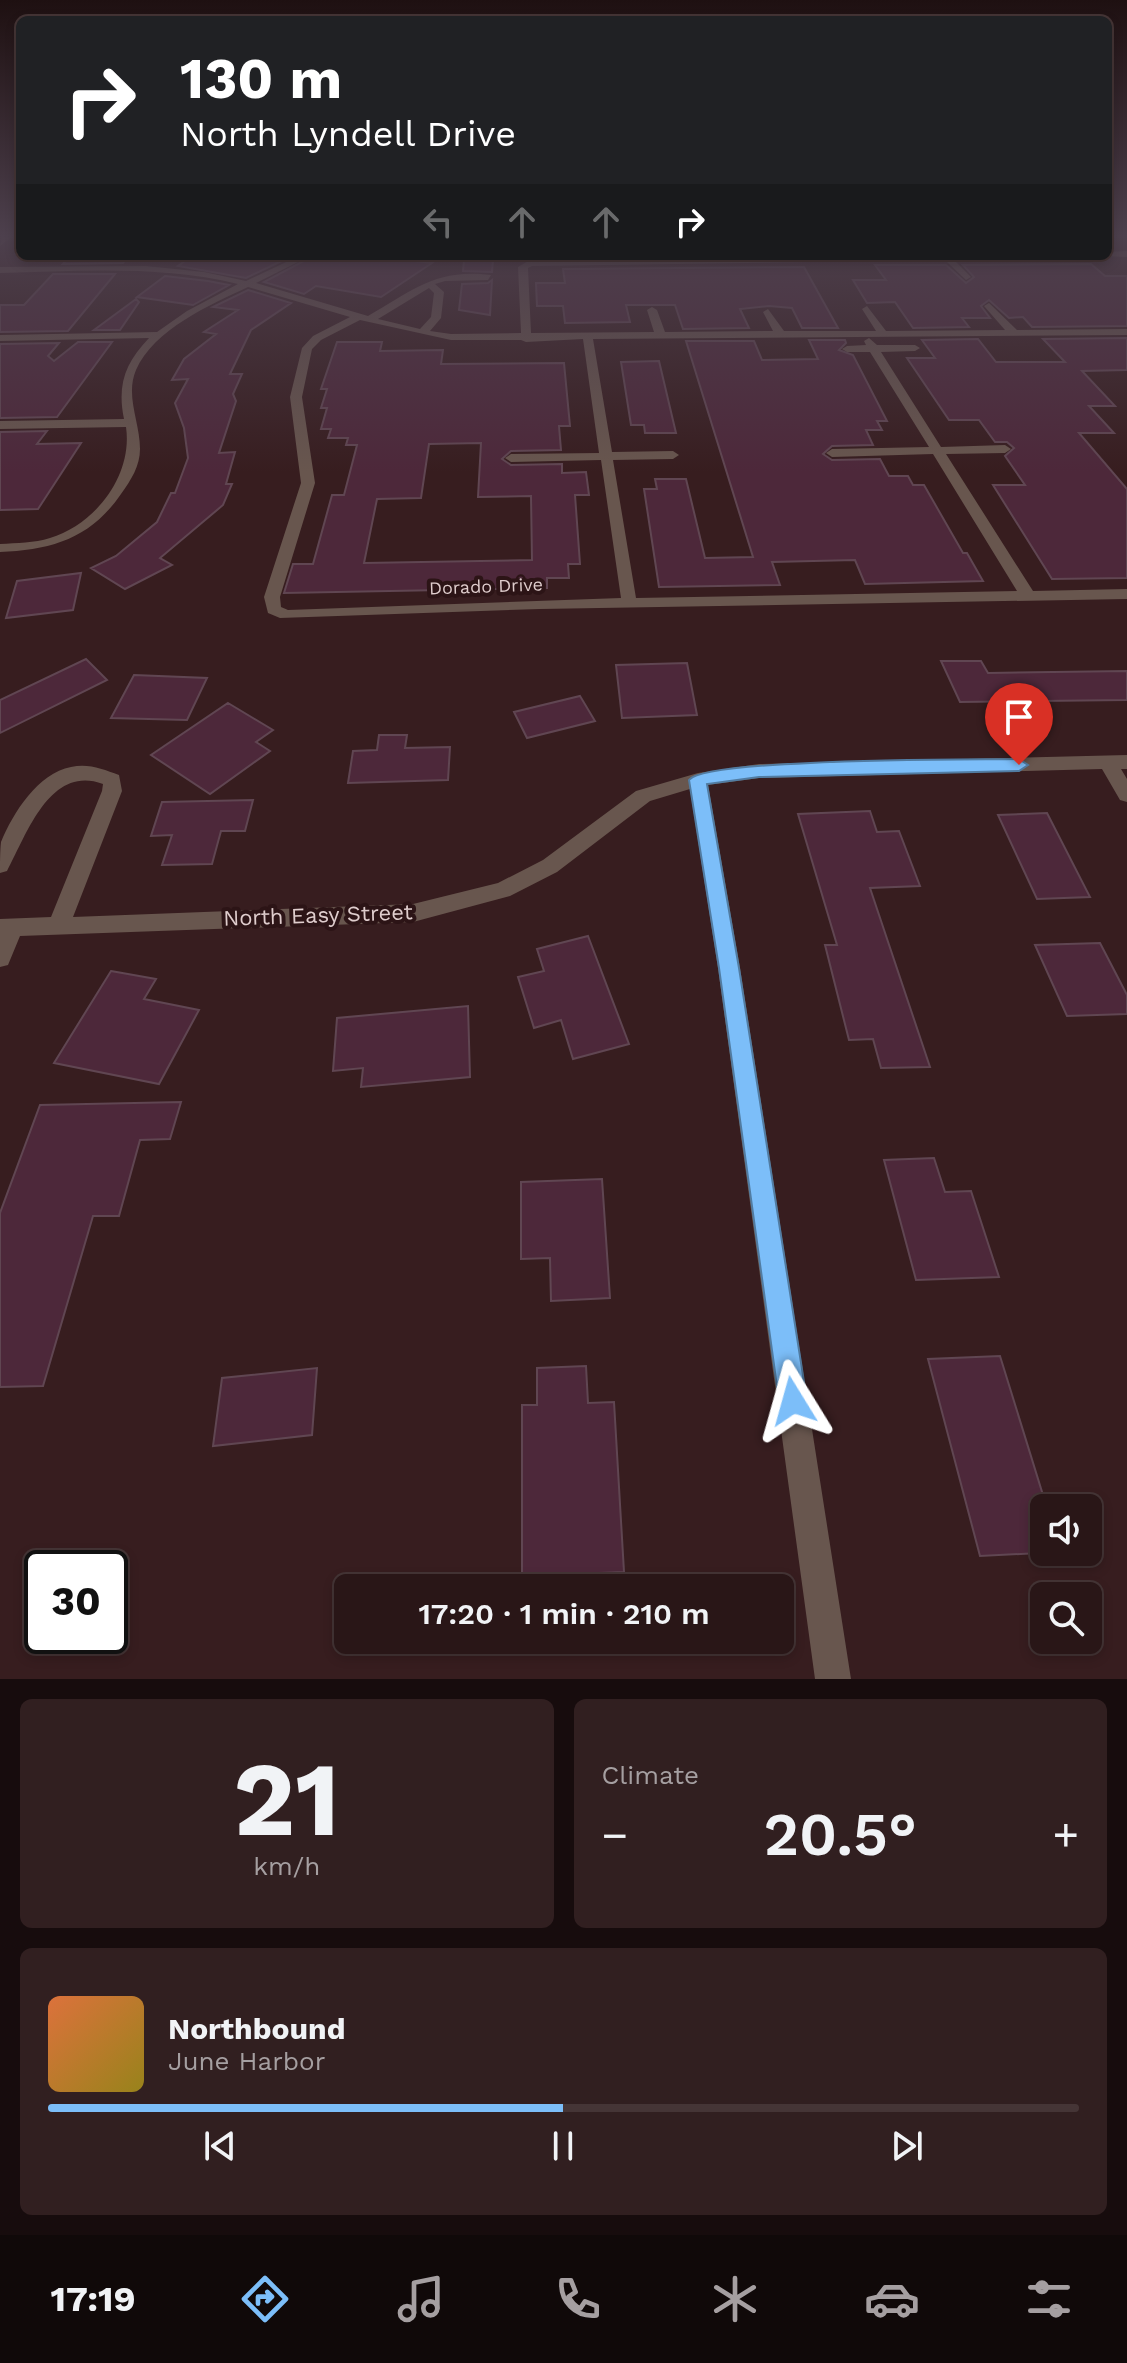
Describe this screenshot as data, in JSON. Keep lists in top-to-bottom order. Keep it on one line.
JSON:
{"streets":{"street":["Dorado Drive","North Easy Street"]},"page":{"turn":["130 m","North Lyndell Drive"],"limit":"30","trip":"17:20 · 1 min · 210 m","tile":[["21","km/h"],"Climate"],"heat":["−","20.5°","+"],"song":["Northbound","June Harbor"],"tabs":"17:19"}}
